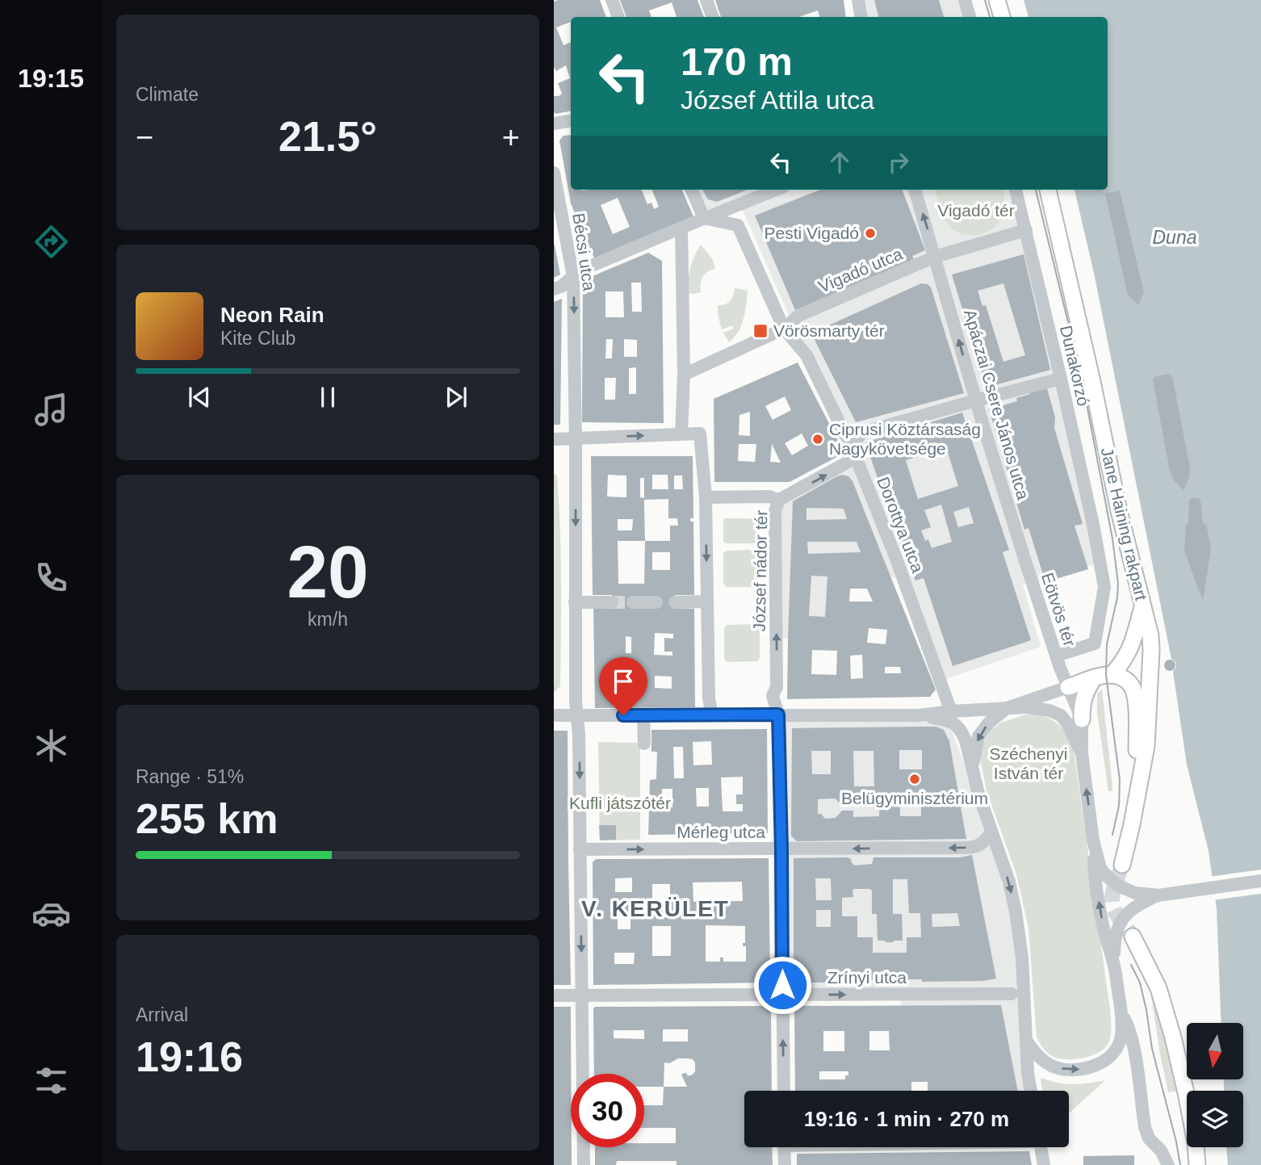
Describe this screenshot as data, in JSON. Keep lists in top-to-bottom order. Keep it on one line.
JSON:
{"streets":{"main road":["Jane Haining rakpart"],"street":["Bécsi utca","Vigadó utca","Dunakorzó","Apáczai Csere János utca","Dorottya utca","József nádor tér","Eötvös tér","Mérleg utca","Zrínyi utca"]},"crossings":[["Bécsi utca","Mérleg utca"],["Bécsi utca","Zrínyi utca"],["Vigadó utca","Apáczai Csere János utca"],["Vigadó utca","Dorottya utca"],["Dunakorzó","Eötvös tér"],["Apáczai Csere János utca","Eötvös tér"],["József nádor tér","Mérleg utca"],["József nádor tér","Zrínyi utca"]],"one_way":["Apáczai Csere János utca","Zrínyi utca"],"districts":["V. KERÜLET"],"water":["Duna"],"parks":["Vigadó tér","Széchenyi István tér","Kufli játszótér"],"places":{"other":["Pesti Vigadó","Ciprusi Köztársaság Nagykövetsége","Belügyminisztérium"],"transit":["Vörösmarty tér"]},"north":"bottom","page":{"tabs":"19:15","tile":["Climate",["20","km/h"],["Range · 51%","255 km"],["Arrival","19:16"]],"turn":["170 m","József Attila utca"],"heat":["−","21.5°","+"],"song":["Neon Rain","Kite Club"],"limit":"30","trip":"19:16 · 1 min · 270 m"}}
